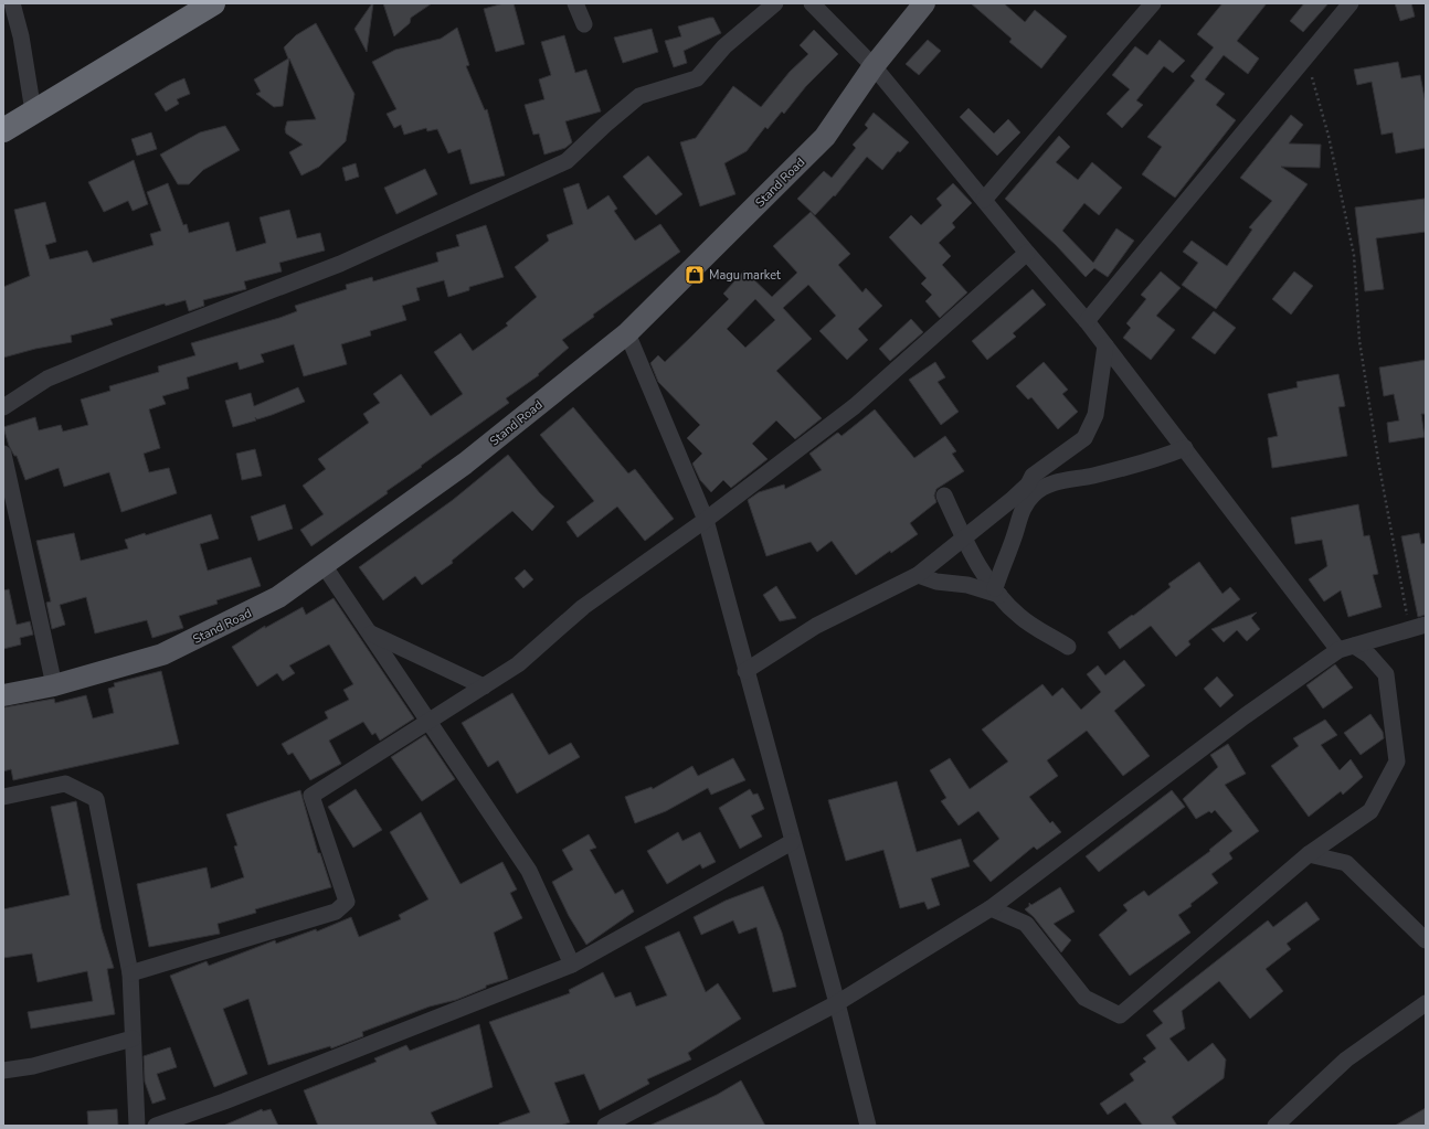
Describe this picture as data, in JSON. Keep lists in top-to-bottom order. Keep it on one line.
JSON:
{"streets":{"main road":["Stand Road"]},"places":{"shop":["Magu market"]}}
